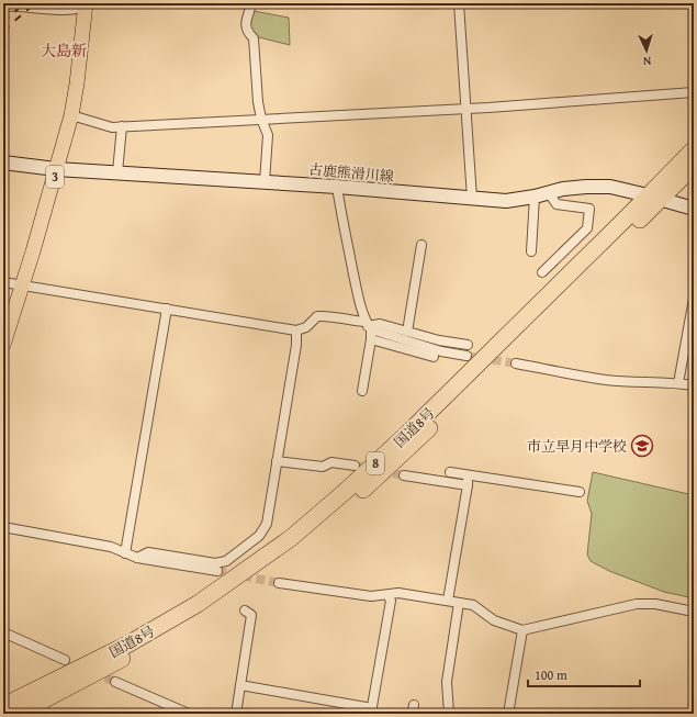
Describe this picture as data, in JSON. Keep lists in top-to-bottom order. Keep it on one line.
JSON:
{"streets":{"highway":["国道8号","8"],"main road":["古鹿熊滑川線","3"]},"crossings":[["古鹿熊滑川線","3"],["古鹿熊滑川線","国道8号"]],"districts":["大島新"],"places":{"school or university":["市立早月中学校"]},"scale_bar":"100 m","north":"bottom"}
